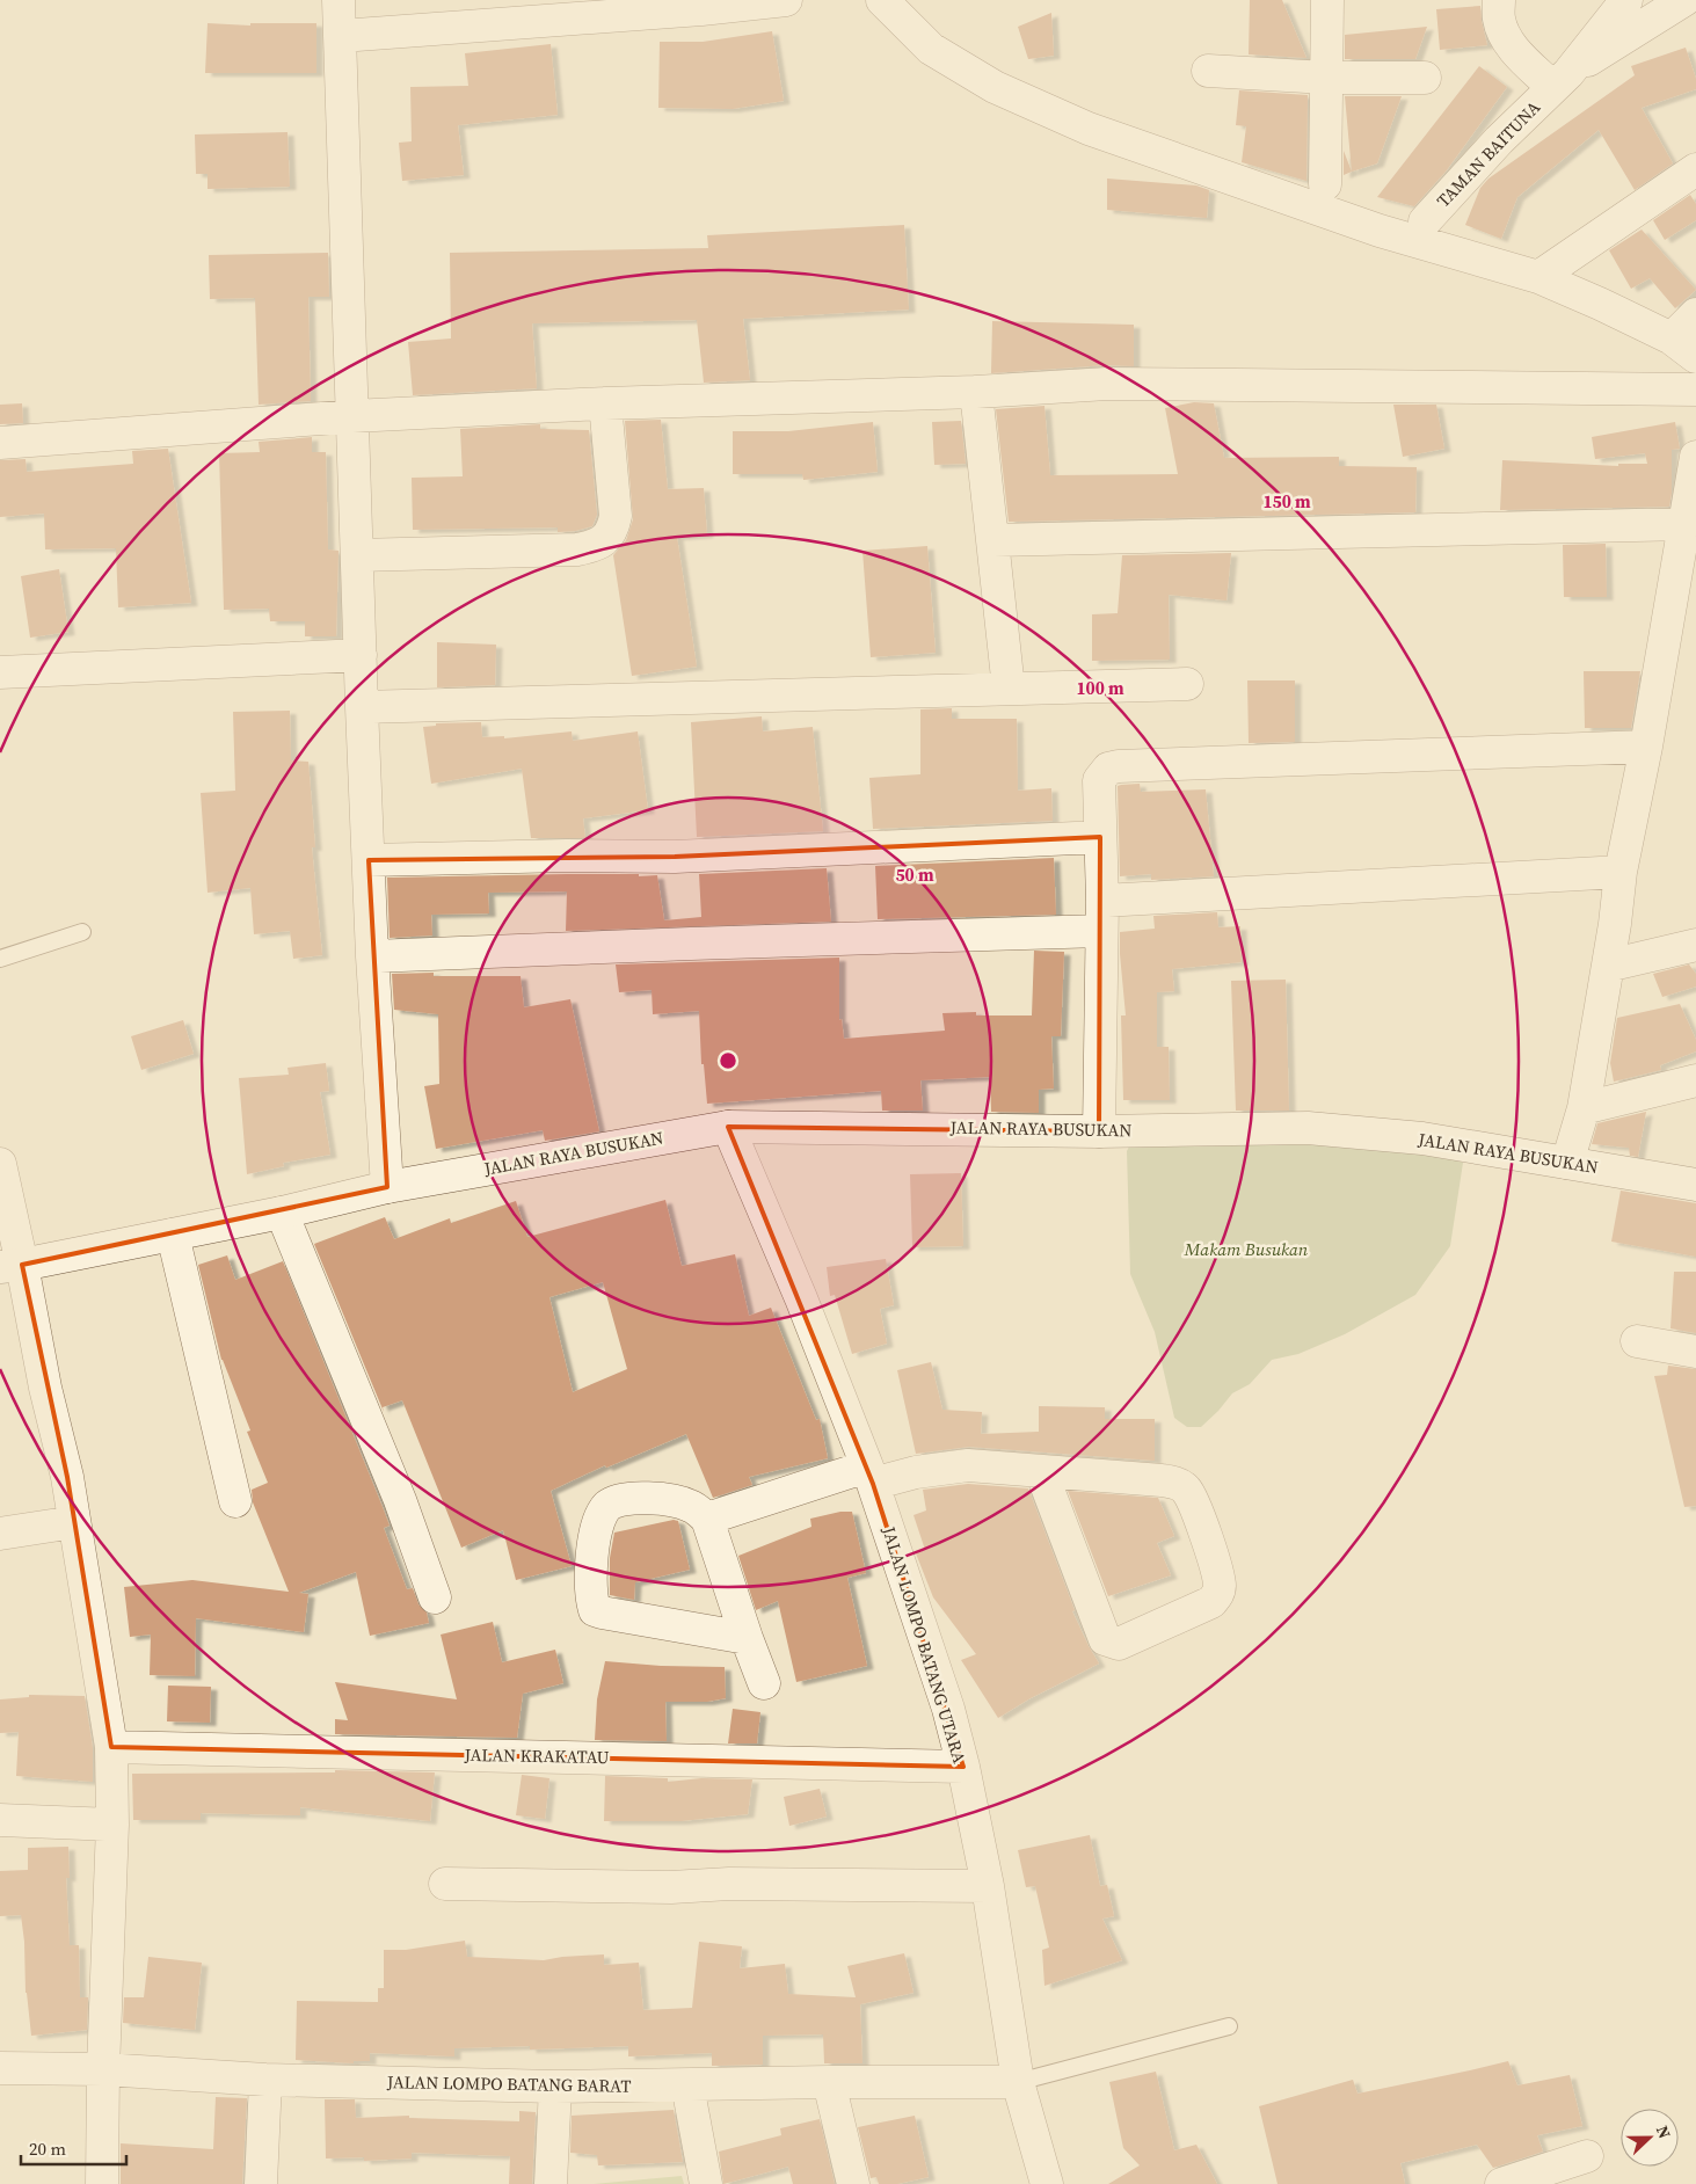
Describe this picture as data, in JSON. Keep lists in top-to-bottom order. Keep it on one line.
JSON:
{"streets":{"street":["TAMAN BAITUNA","JALAN RAYA BUSUKAN","JALAN LOMPO BATANG UTARA","JALAN KRAKATAU","JALAN LOMPO BATANG BARAT"]},"crossings":[["JALAN RAYA BUSUKAN","JALAN LOMPO BATANG UTARA"],["JALAN LOMPO BATANG UTARA","JALAN KRAKATAU"],["JALAN LOMPO BATANG UTARA","JALAN LOMPO BATANG BARAT"]],"parks":["Makam Busukan"],"scale_bar":"20 m","north":"right","rings":["150 m","100 m","50 m"]}
